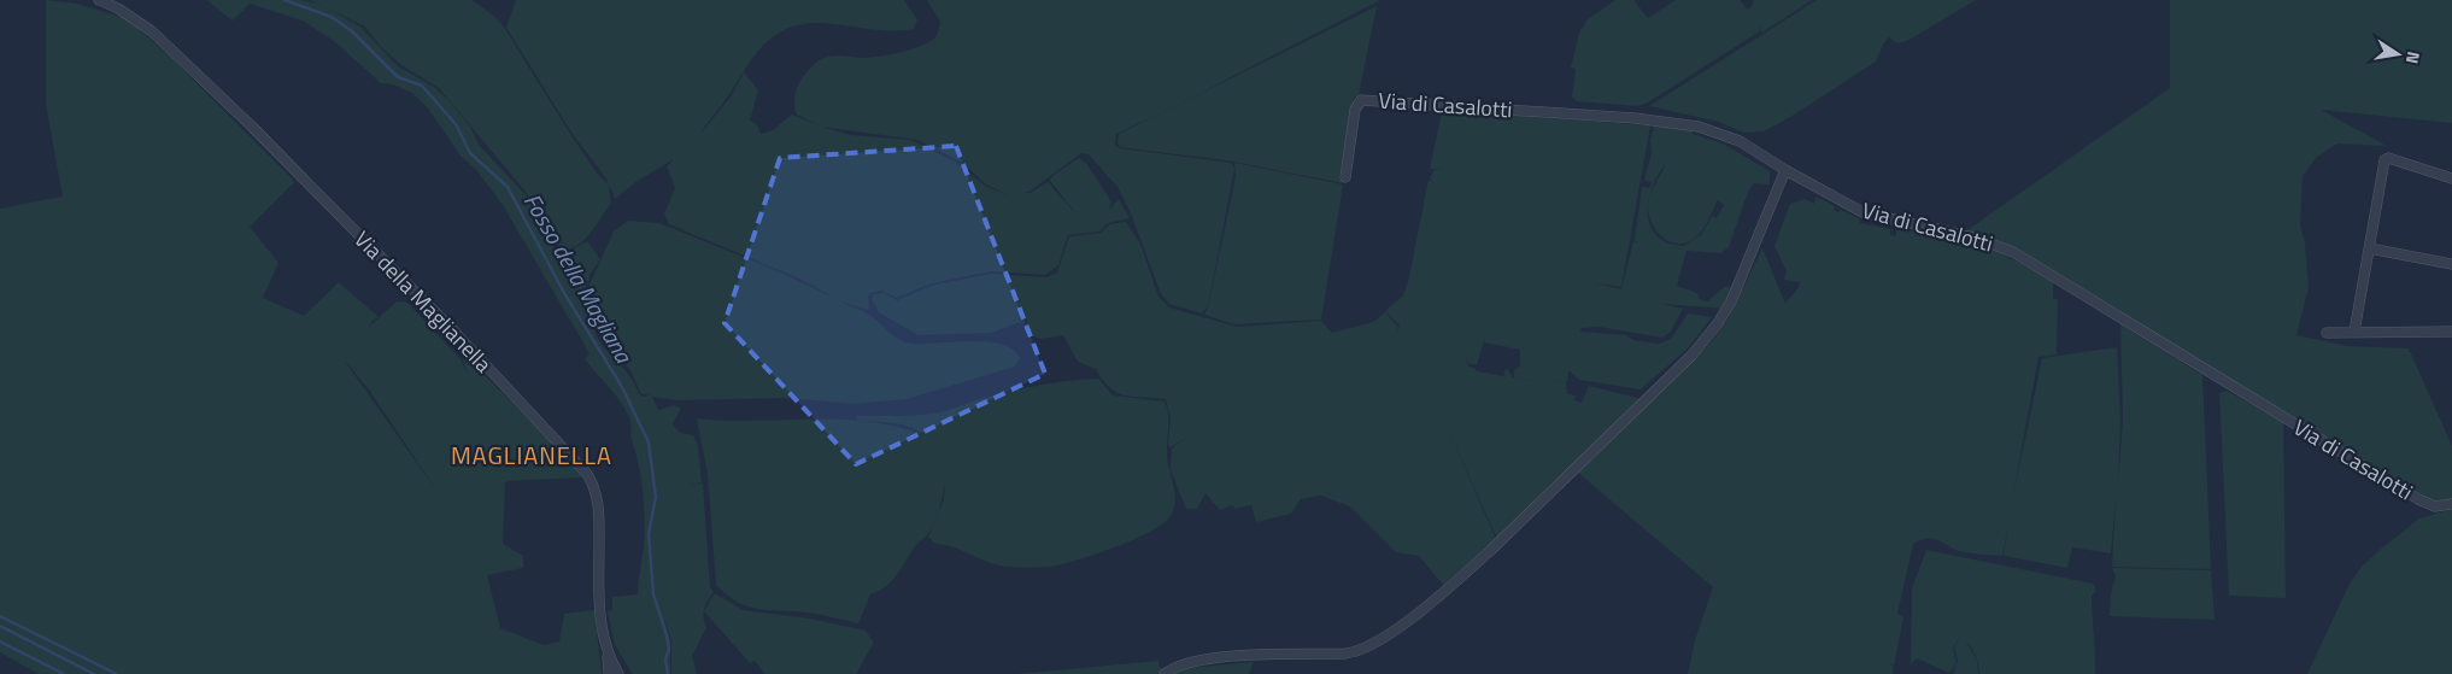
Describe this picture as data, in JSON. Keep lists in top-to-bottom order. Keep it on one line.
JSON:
{"streets":{"street":["Via di Casalotti","Via della Maglianella"]},"districts":["MAGLIANELLA"],"water":["Fosso della Magliana"],"north":"right"}
